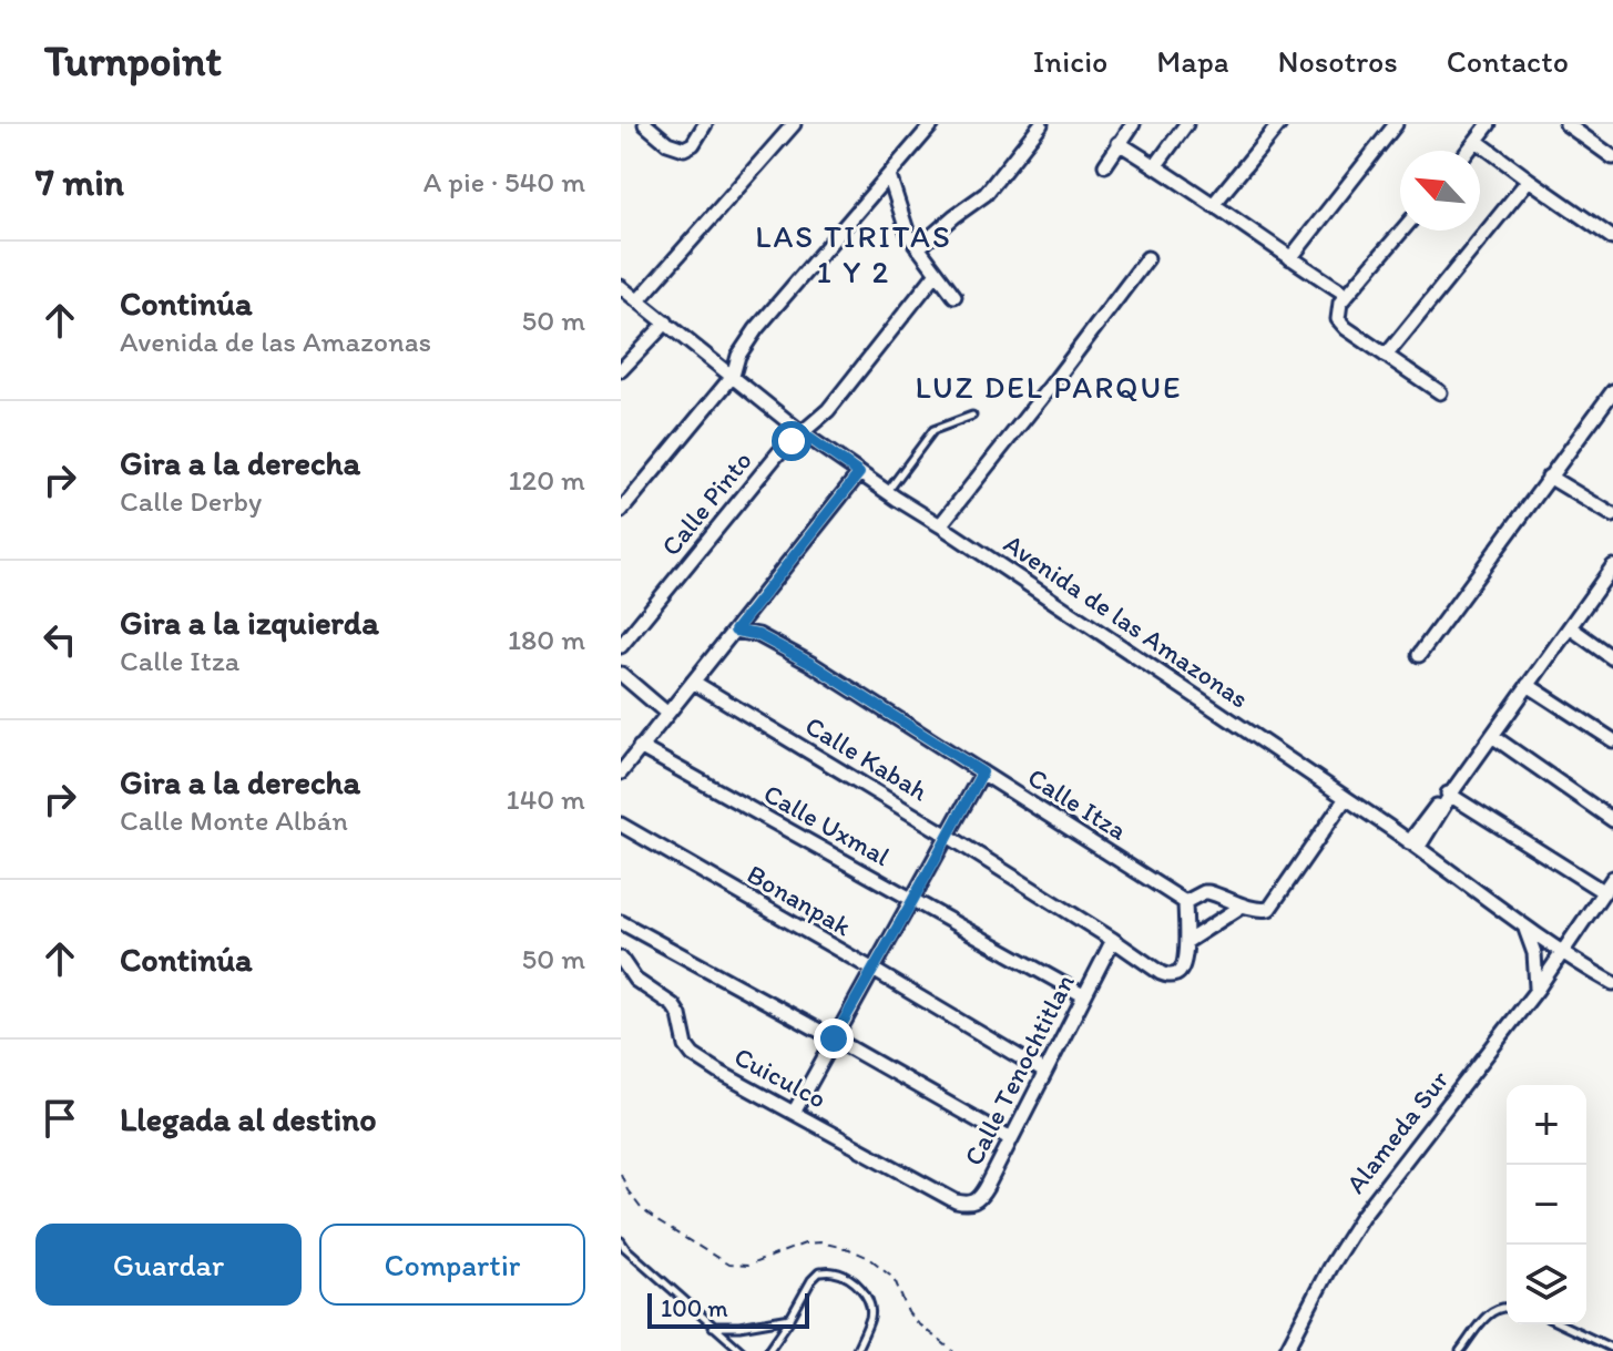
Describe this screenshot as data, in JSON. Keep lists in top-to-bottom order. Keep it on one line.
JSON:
{"streets":{"street":["Calle Pinto","Avenida de las Amazonas","Calle Kabah","Calle Itza","Calle Uxmal","Bonanpak","Calle Tenochtitlan","Cuiculco","Alameda Sur"]},"crossings":[["Calle Pinto","Avenida de las Amazonas"],["Avenida de las Amazonas","Alameda Sur"],["Calle Kabah","Calle Tenochtitlan"],["Calle Uxmal","Calle Tenochtitlan"],["Bonanpak","Calle Tenochtitlan"],["Calle Tenochtitlan","Cuiculco"]],"districts":["LAS TIRITAS 1 Y 2","LUZ DEL PARQUE"],"scale_bar":"100 m","north":"top left","page":{"header":"Turnpoint","nav":["Inicio","Mapa","Nosotros","Contacto"],"heading":["7 min","A pie · 540 m"],"list":[["Continúa","Avenida de las Amazonas","50 m"],["Gira a la derecha","Calle Derby","120 m"],["Gira a la izquierda","Calle Itza","180 m"],["Gira a la derecha","Calle Monte Albán","140 m"],["Continúa","50 m"],"Llegada al destino"],"map_buttons":["+","−"],"buttons":["Guardar","Compartir"],"scale":"100 m"}}
